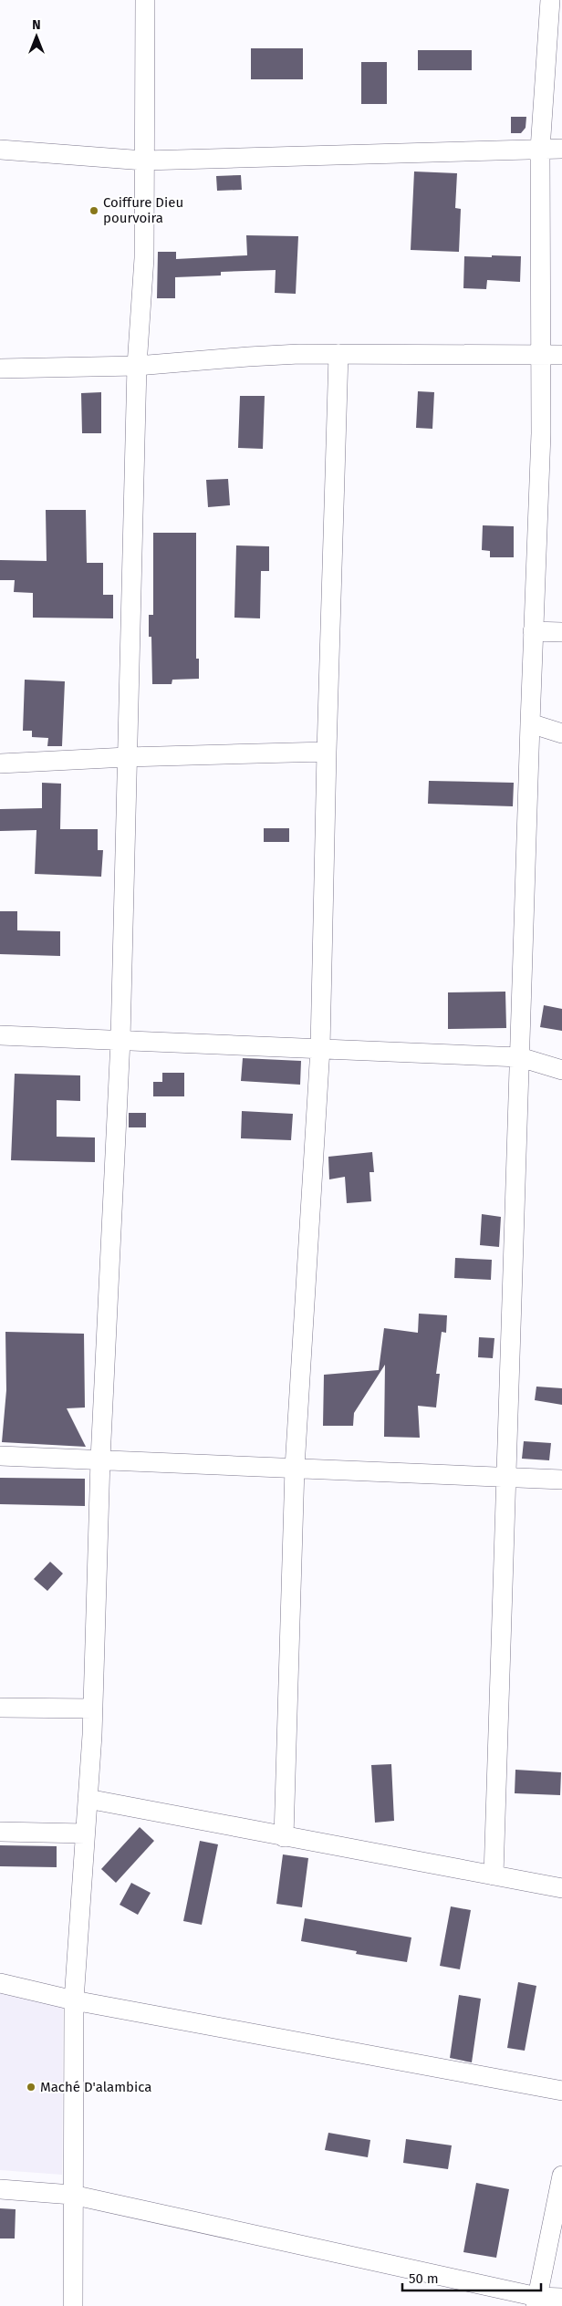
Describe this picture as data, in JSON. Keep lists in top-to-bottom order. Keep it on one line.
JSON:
{"places":["Coiffure Dieu pourvoira","Maché D'alambica"],"scale_bar":"50 m","north":"top"}
